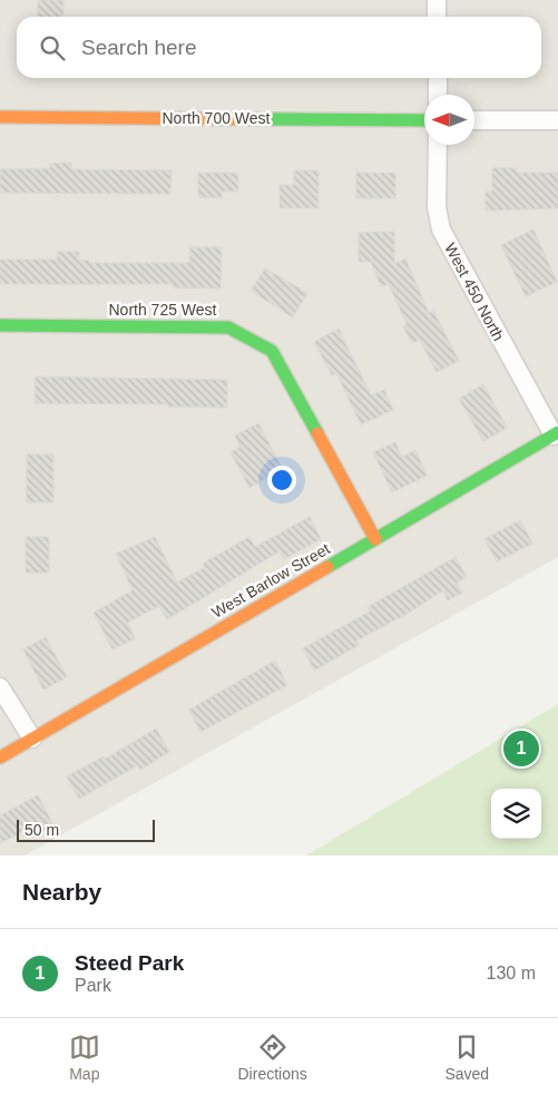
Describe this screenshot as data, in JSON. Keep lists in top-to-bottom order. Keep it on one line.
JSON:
{"streets":{"street":["North 700 West","West 450 North","North 725 West","West Barlow Street"]},"crossings":[["West 450 North","West Barlow Street"],["North 725 West","West Barlow Street"]],"scale_bar":"50 m","north":"left","page":{"search":"Search here","pins":"1","scale":"50 m","heading":"Nearby","list":[{"mark":"1","name":"Steed Park","note":"Park","value":"130 m"}],"nav":["Map","Directions","Saved"]}}
